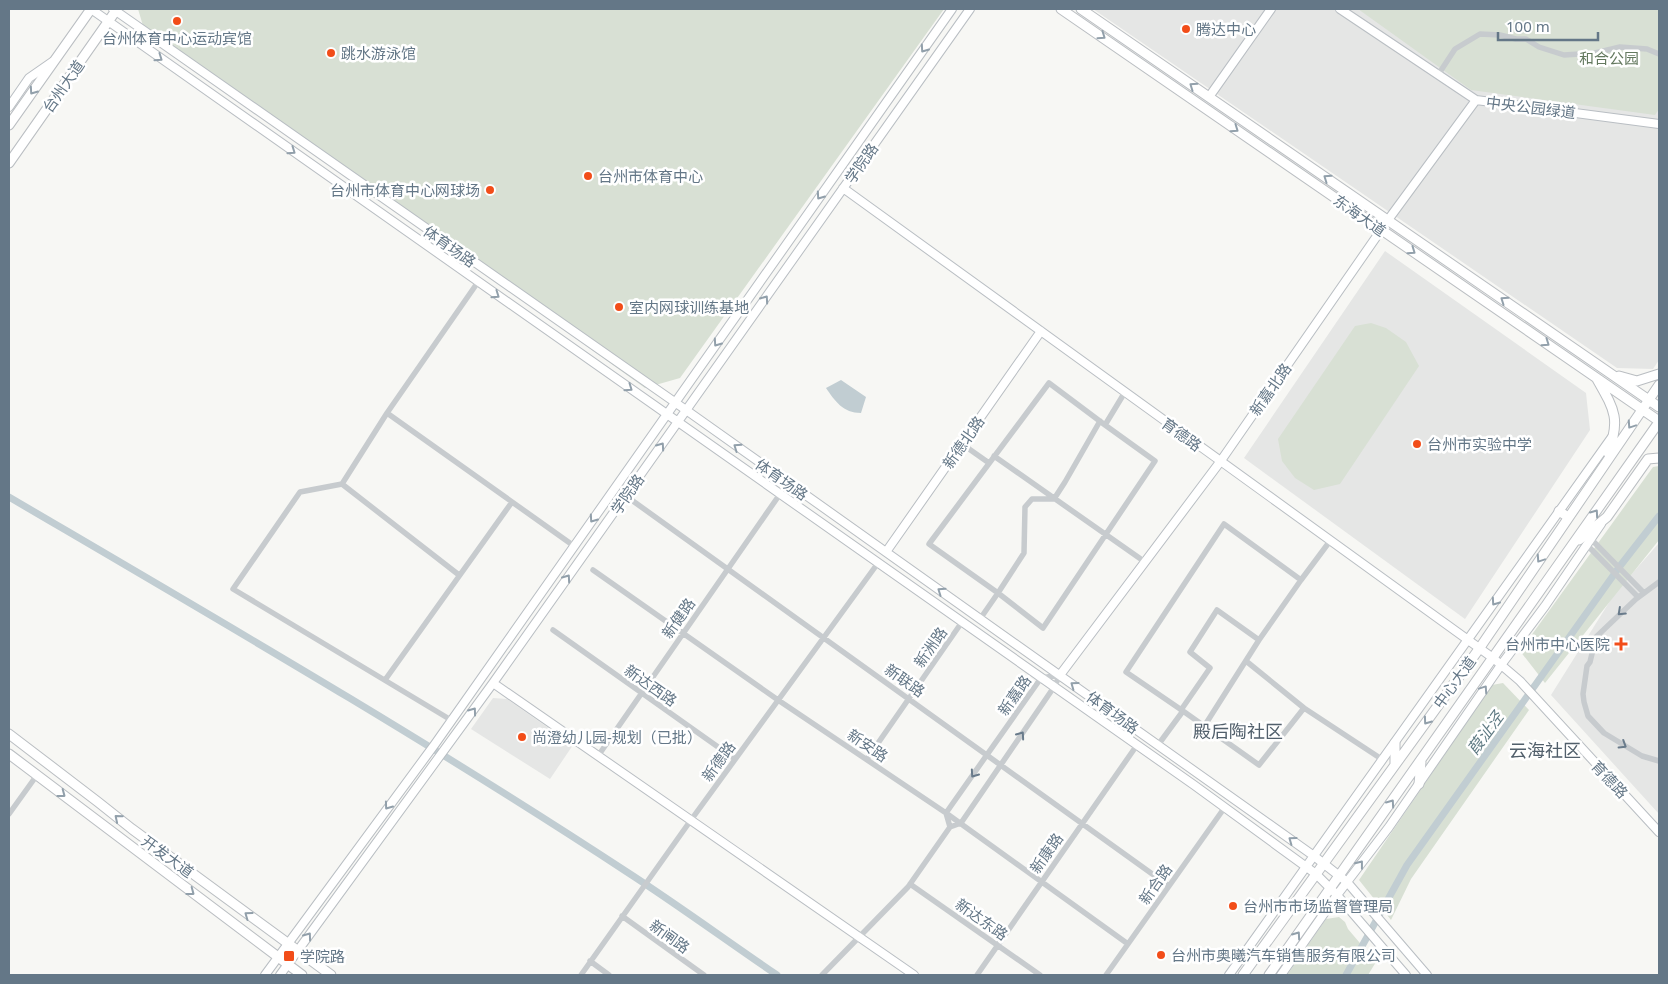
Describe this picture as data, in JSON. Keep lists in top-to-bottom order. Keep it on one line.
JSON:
{"streets":{"main road":["台州大道","中央公园绿道","学院路","东海大道","体育场路","新嘉北路","育德路","新德北路","中心大道","开发大道"],"street":["新健路","新洲路","新联路","新达西路","新嘉路","新安路","新德路","新康路","新合路","新达东路","新闸路"]},"crossings":[["台州大道","体育场路"],["中央公园绿道","新嘉北路"],["学院路","体育场路"],["学院路","育德路"],["学院路","新联路"],["学院路","开发大道"],["东海大道","新嘉北路"],["东海大道","中心大道"],["体育场路","新嘉北路"],["体育场路","新德北路"],["体育场路","中心大道"],["体育场路","新嘉路"],["新嘉北路","育德路"],["新嘉北路","新嘉路"],["育德路","新德北路"],["育德路","中心大道"],["新健路","新联路"],["新健路","新达西路"],["新健路","新安路"],["新洲路","新联路"],["新洲路","新安路"],["新联路","新嘉路"],["新联路","新德路"],["新联路","新康路"],["新联路","新合路"],["新达西路","新德路"],["新嘉路","新安路"],["新安路","新德路"],["新安路","新康路"],["新安路","新合路"],["新德路","新闸路"],["新康路","新达东路"]],"districts":["殿后陶社区","云海社区"],"water":["葭沚泾"],"parks":["和合公园"],"places":{"other":["台州体育中心运动宾馆","腾达中心","跳水游泳馆","台州市体育中心","台州市体育中心网球场","室内网球训练基地","台州市实验中学","尚澄幼儿园-规划（已批）","台州市市场监督管理局","台州市奥曦汽车销售服务有限公司"],"health":["台州市中心医院"],"transit":["学院路"]},"scale_bar":"100 m"}
